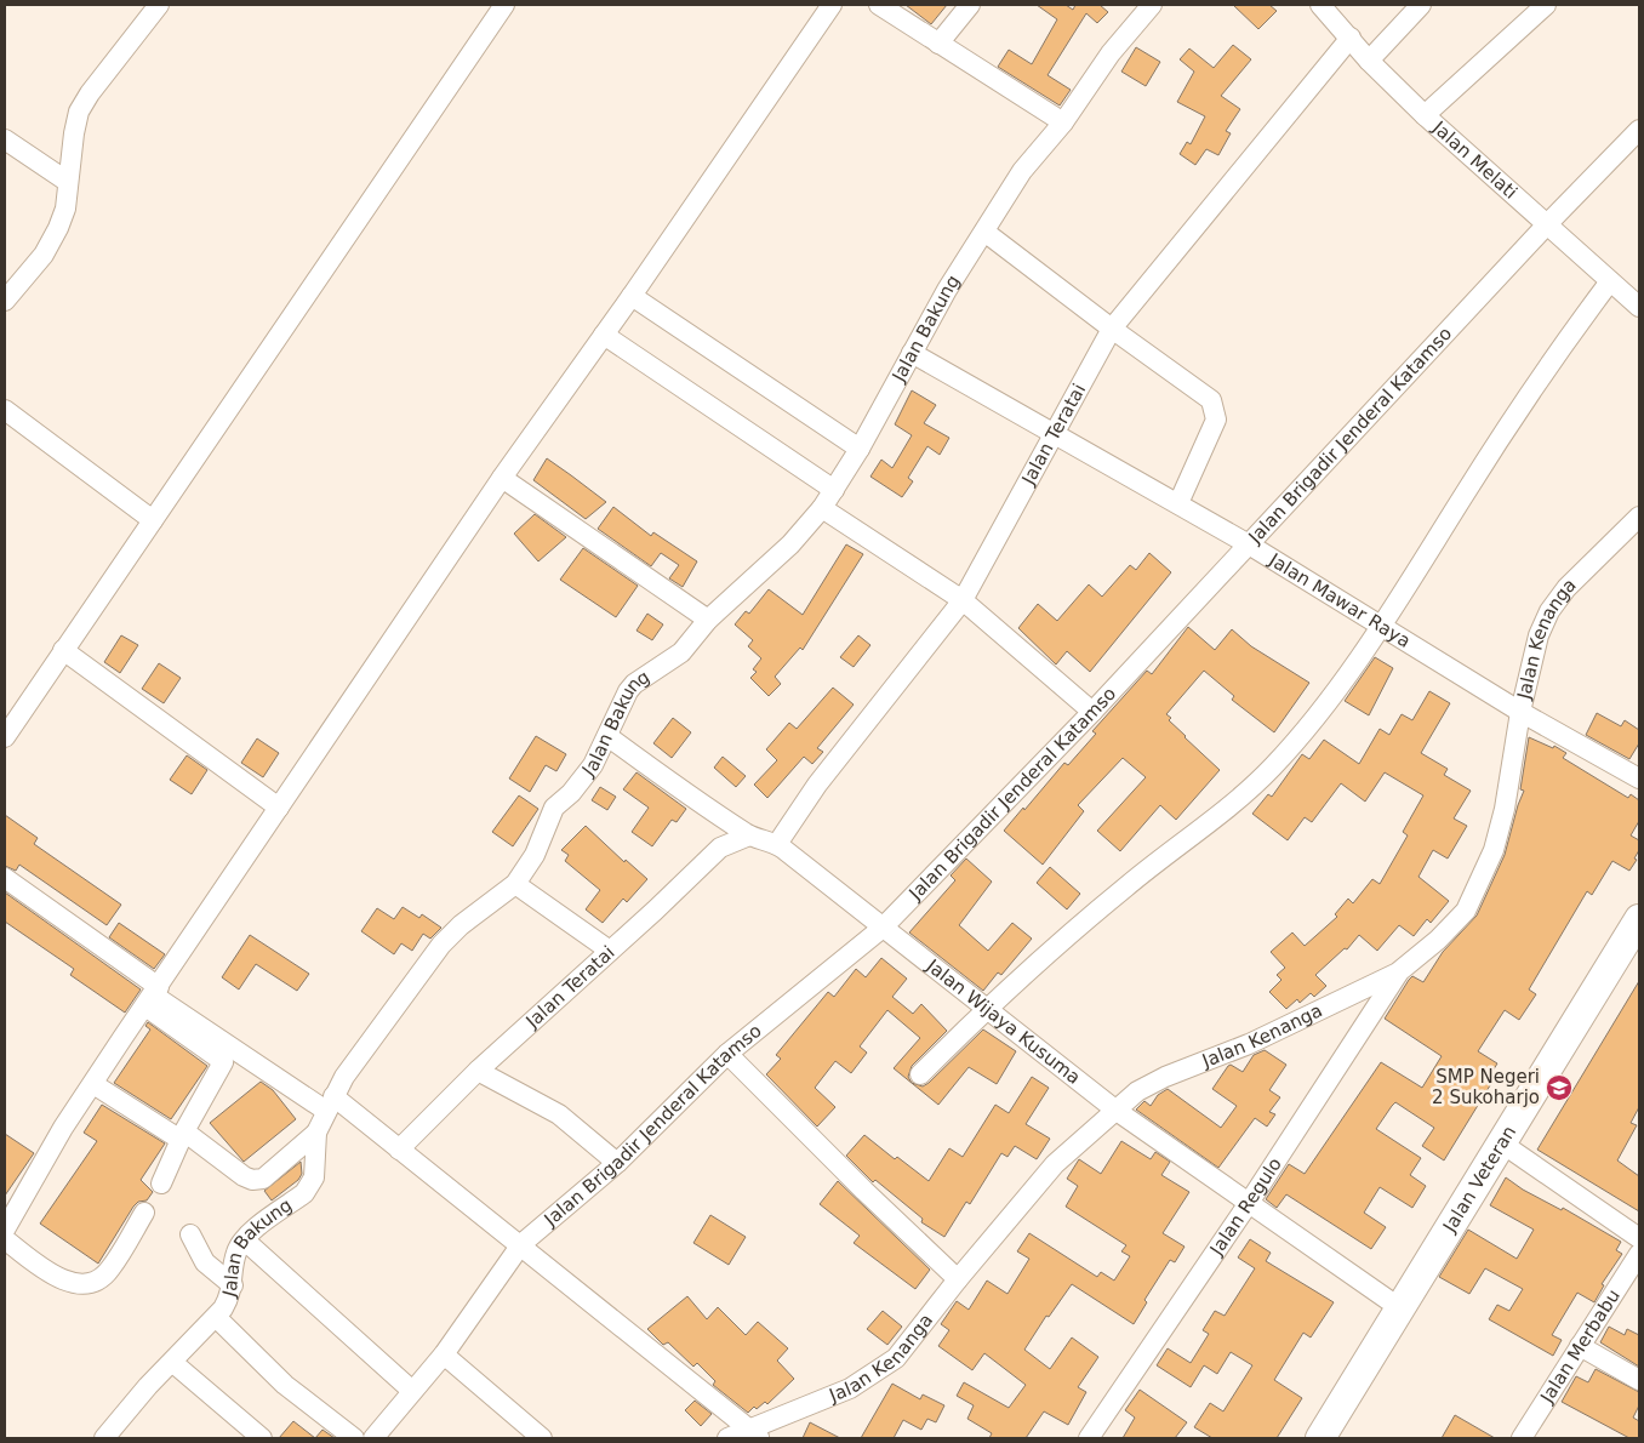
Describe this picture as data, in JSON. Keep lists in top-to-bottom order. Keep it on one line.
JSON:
{"streets":{"main road":["Jalan Veteran"],"street":["Jalan Melati","Jalan Bakung","Jalan Teratai","Jalan Brigadir Jenderal Katamso","Jalan Mawar Raya","Jalan Kenanga","Jalan Wijaya Kusuma","Jalan Regulo","Jalan Merbabu"]},"crossings":[["Jalan Melati","Jalan Teratai"],["Jalan Melati","Jalan Brigadir Jenderal Katamso"],["Jalan Bakung","Jalan Mawar Raya"],["Jalan Bakung","Jalan Wijaya Kusuma"],["Jalan Teratai","Jalan Mawar Raya"],["Jalan Teratai","Jalan Wijaya Kusuma"],["Jalan Brigadir Jenderal Katamso","Jalan Mawar Raya"],["Jalan Brigadir Jenderal Katamso","Jalan Wijaya Kusuma"],["Jalan Mawar Raya","Jalan Kenanga"],["Jalan Kenanga","Jalan Wijaya Kusuma"],["Jalan Kenanga","Jalan Regulo"],["Jalan Wijaya Kusuma","Jalan Veteran"],["Jalan Wijaya Kusuma","Jalan Regulo"]],"places":{"school or university":["SMP Negeri 2 Sukoharjo"]}}
